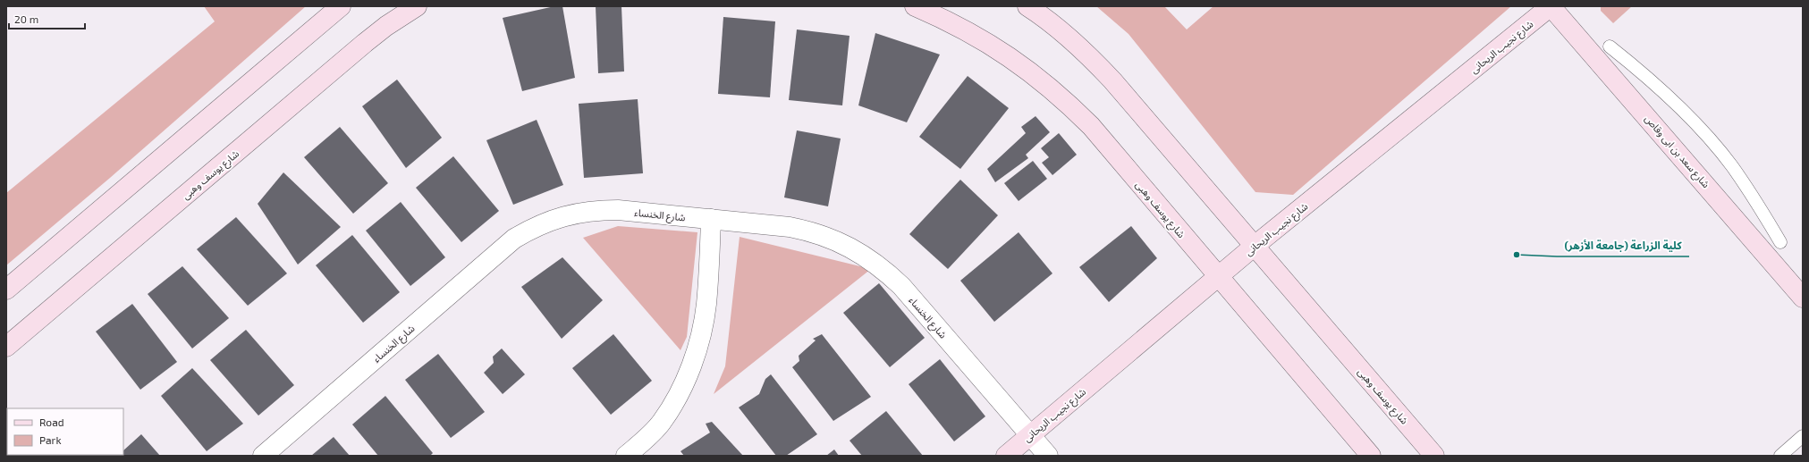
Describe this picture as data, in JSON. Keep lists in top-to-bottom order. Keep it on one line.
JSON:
{"streets":{"street":["شارع نجيب الريحانى","شارع سعد بن ابى وقاص","شارع يوسف وهبى","شارع الخنساء"]},"crossings":[["شارع نجيب الريحانى","شارع سعد بن ابى وقاص"],["شارع نجيب الريحانى","شارع يوسف وهبى"],["شارع نجيب الريحانى","شارع الخنساء"]],"places":["كلية الزراعة (جامعة الأزهر)"],"legend":["Road","Park"],"scale_bar":"20 m"}
